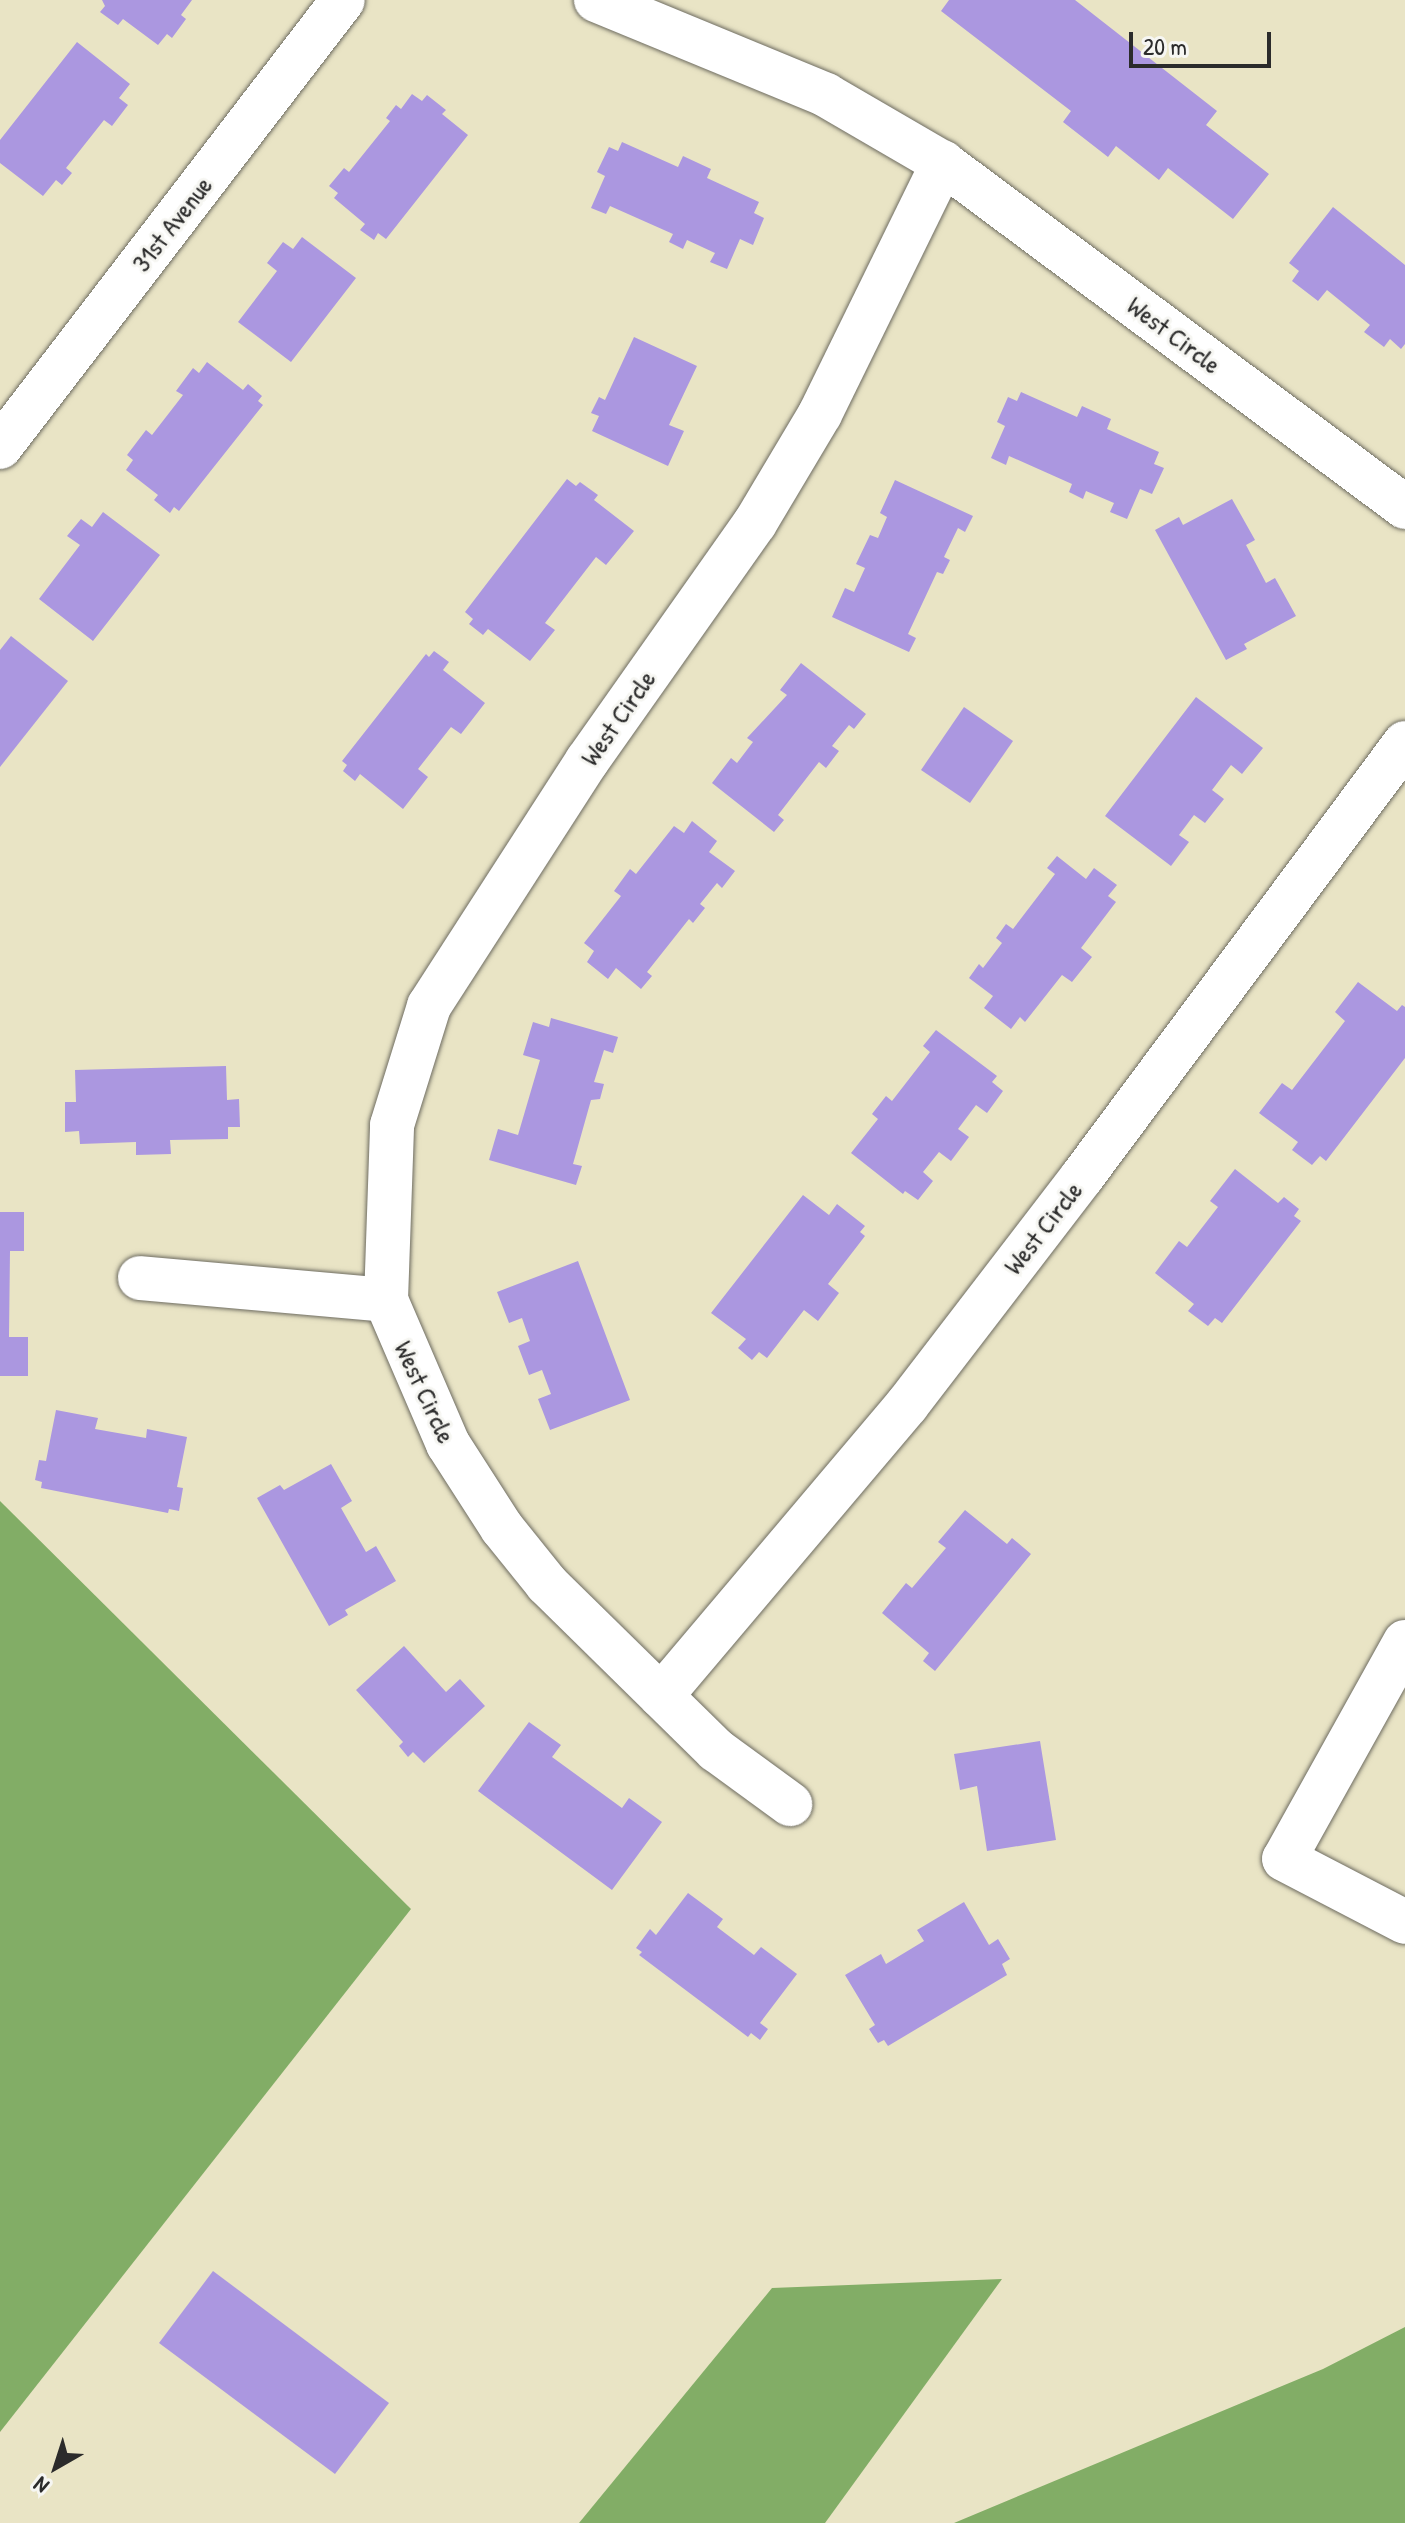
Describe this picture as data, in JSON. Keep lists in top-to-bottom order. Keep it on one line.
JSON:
{"streets":{"street":["31st Avenue","West Circle"]},"scale_bar":"20 m","north":"bottom left"}
